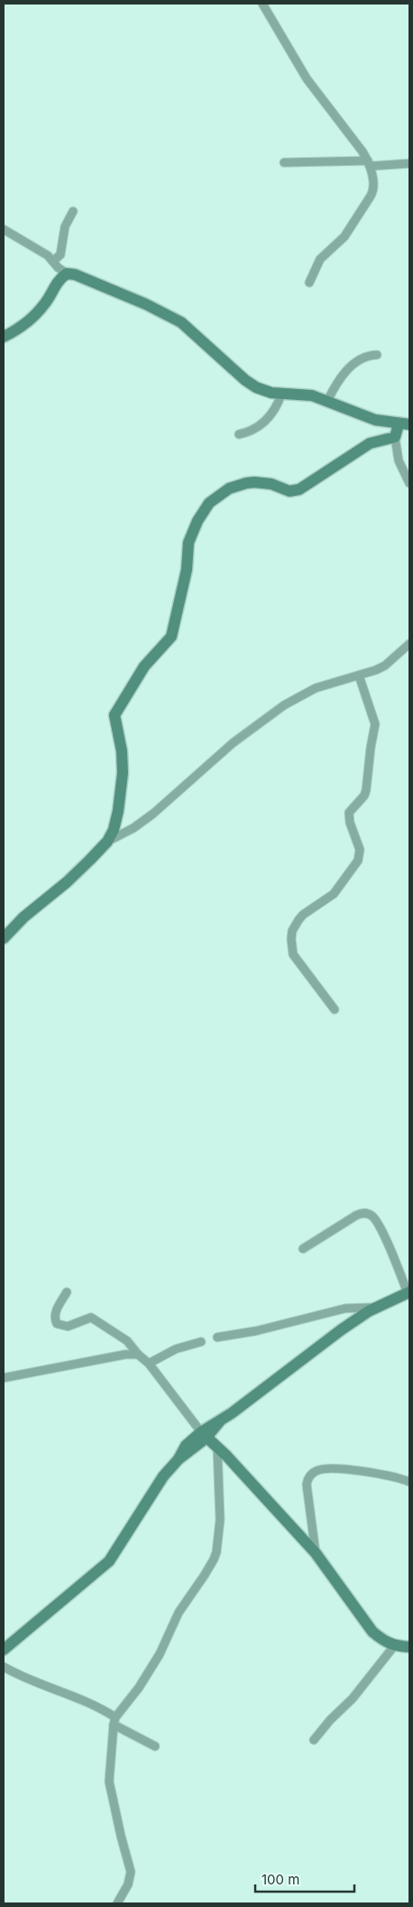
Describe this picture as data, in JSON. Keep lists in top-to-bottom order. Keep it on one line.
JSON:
{"scale_bar":"100 m"}
